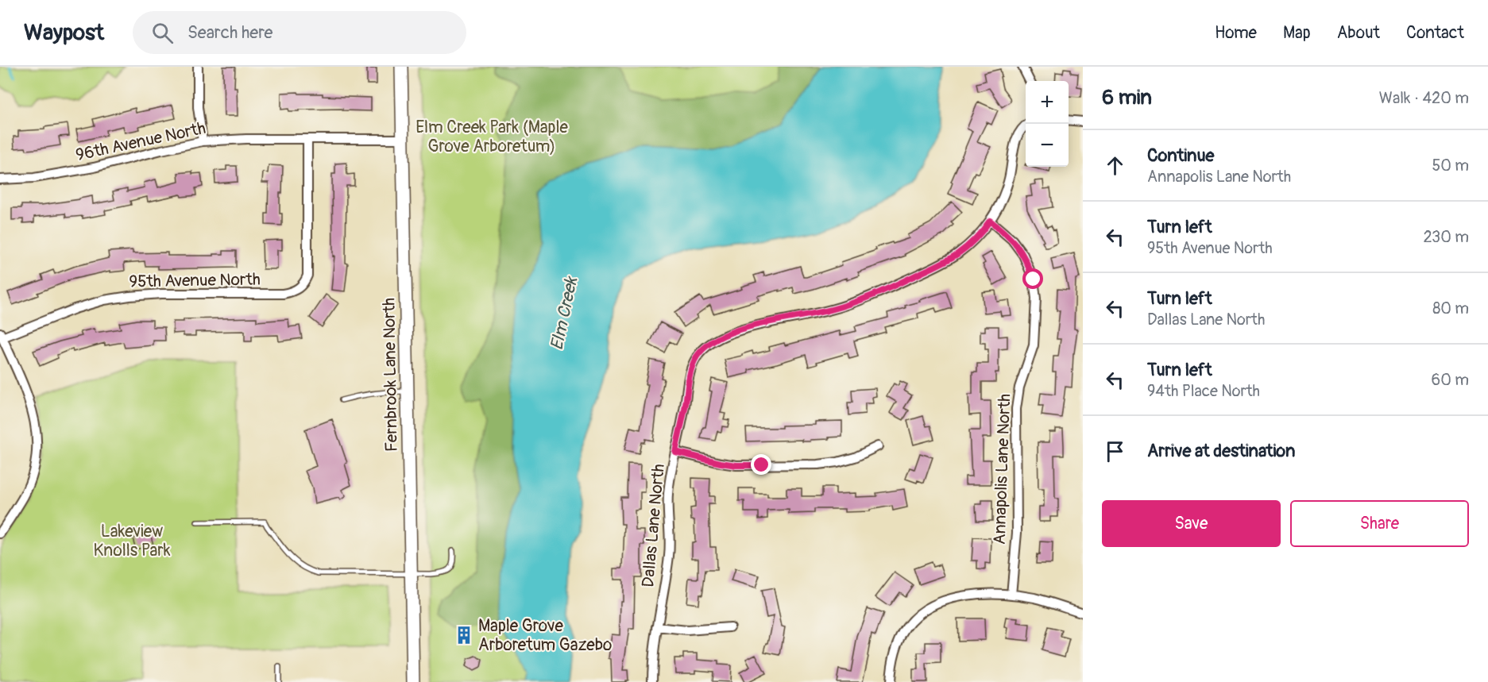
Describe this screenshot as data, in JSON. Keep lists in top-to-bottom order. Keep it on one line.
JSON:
{"streets":{"street":["96th Avenue North","95th Avenue North","Fernbrook Lane North","Annapolis Lane North","Dallas Lane North"]},"crossings":[["96th Avenue North","95th Avenue North"],["96th Avenue North","Fernbrook Lane North"],["Annapolis Lane North","Dallas Lane North"]],"water":["Elm Creek"],"parks":["Elm Creek Park (Maple Grove Arboretum)","Lakeview Knolls Park"],"places":{"building":["Maple Grove Arboretum Gazebo"]},"page":{"header":"Waypost","search":"Search here","nav":["Home","Map","About","Contact"],"heading":["6 min","Walk · 420 m"],"map_buttons":["+","−"],"list":[["Continue","Annapolis Lane North","50 m"],["Turn left","95th Avenue North","230 m"],["Turn left","Dallas Lane North","80 m"],["Turn left","94th Place North","60 m"],"Arrive at destination"],"buttons":["Save","Share"]}}
